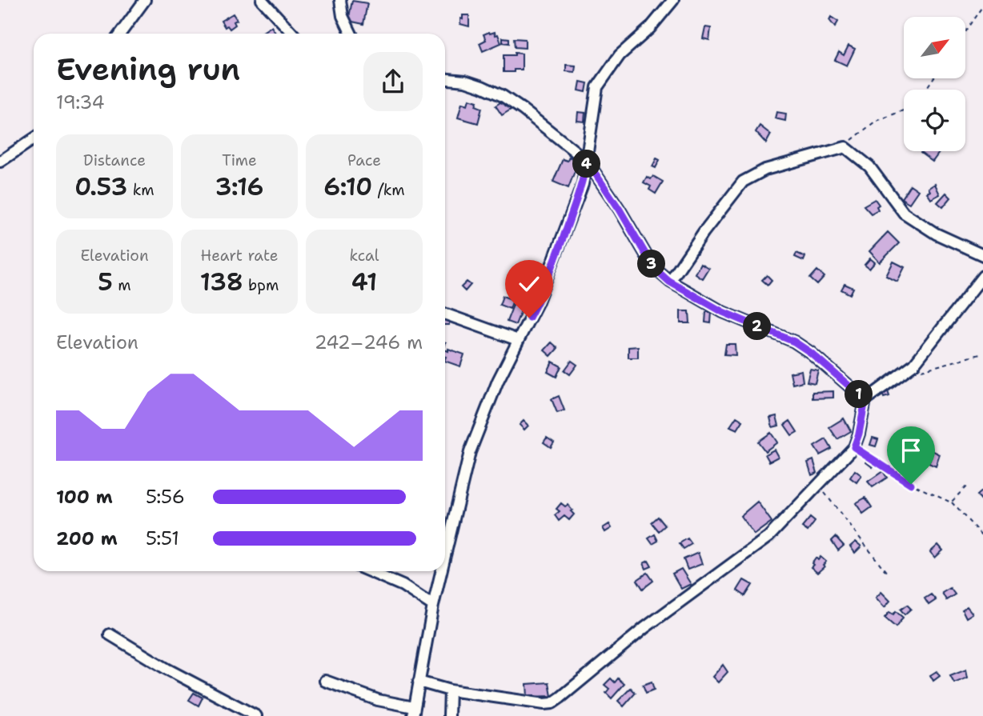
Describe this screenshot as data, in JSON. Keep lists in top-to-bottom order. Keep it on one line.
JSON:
{"north":"top right","page":{"heading":["Evening run","19:34"],"stats":[["Distance","0.53 km"],["Time","3:16"],["Pace","6:10 /km"],["Elevation","5 m"],["Heart rate","138 bpm"],["kcal","41"]],"pins":["4","3","2","1"],"chart":["Elevation","242–246 m"],"list":[{"name":"100 m","note":"5:56"},{"name":"200 m","note":"5:51"}]}}
